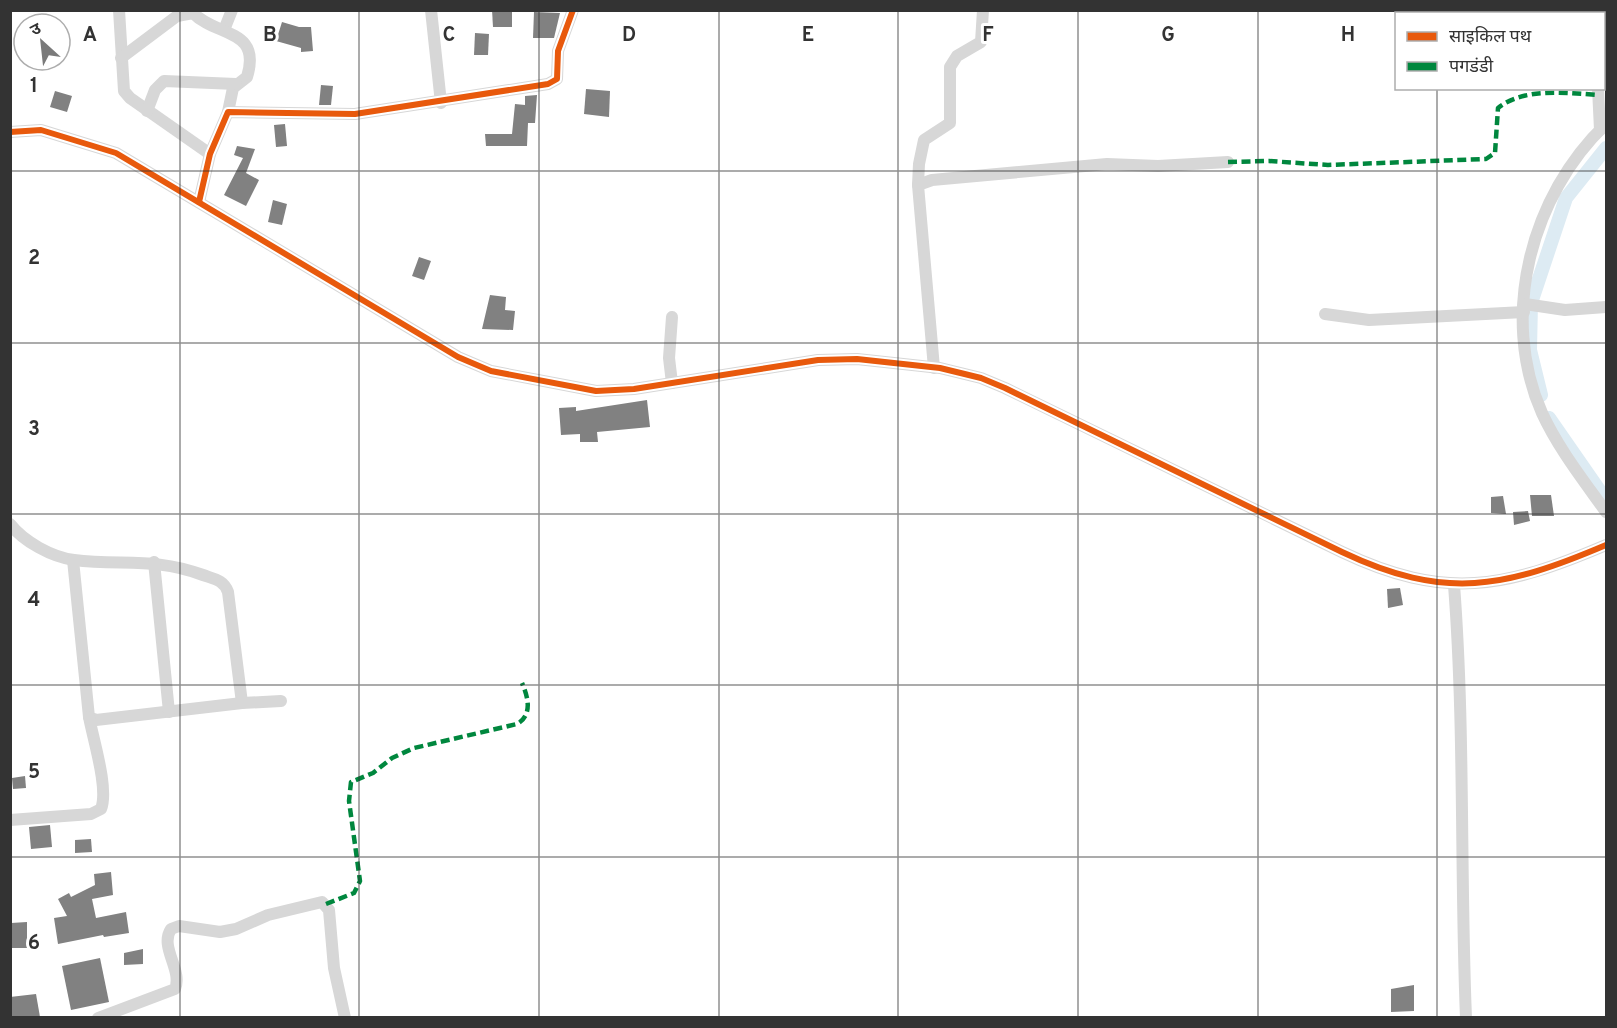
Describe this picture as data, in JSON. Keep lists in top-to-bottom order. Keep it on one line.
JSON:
{"legend":["साइकिल पथ","पगडंडी"],"north":"top left","grid":{"columns":["A","B","C","D","E","F","G","H"],"rows":["1","2","3","4","5","6"]}}
